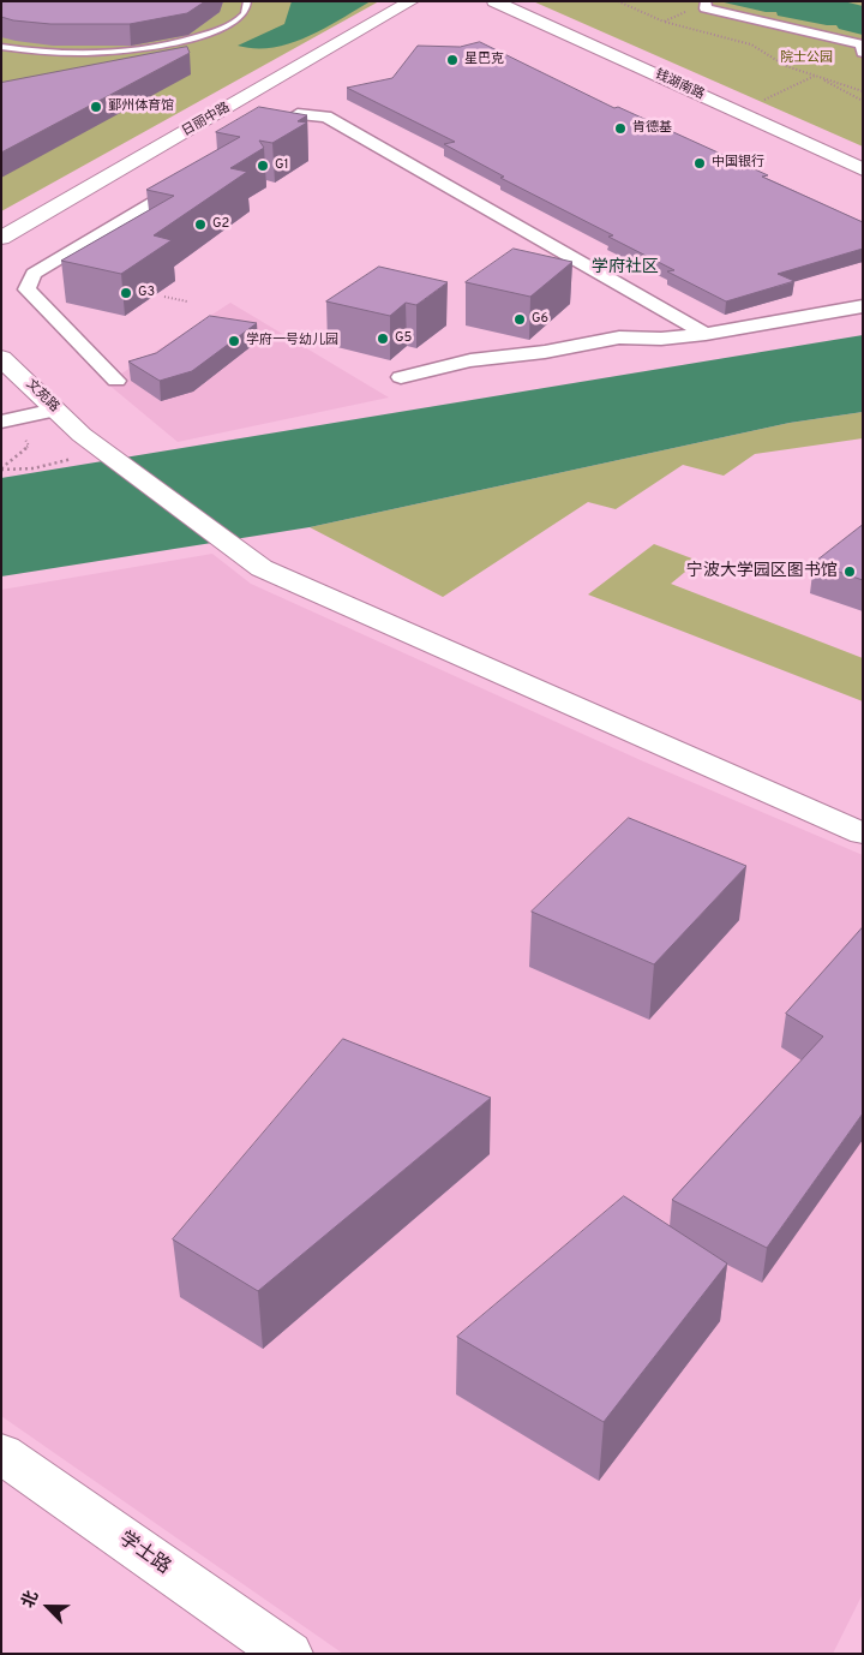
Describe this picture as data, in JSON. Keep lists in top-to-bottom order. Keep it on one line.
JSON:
{"streets":{"main road":["钱湖南路","日丽中路","文苑路","学士路"]},"districts":["学府社区"],"parks":["院士公园"],"places":["星巴克","鄞州体育馆","肯德基","中国银行","G1","G2","G3","G6","G5","学府一号幼儿园","宁波大学园区图书馆"],"north":"top left"}
